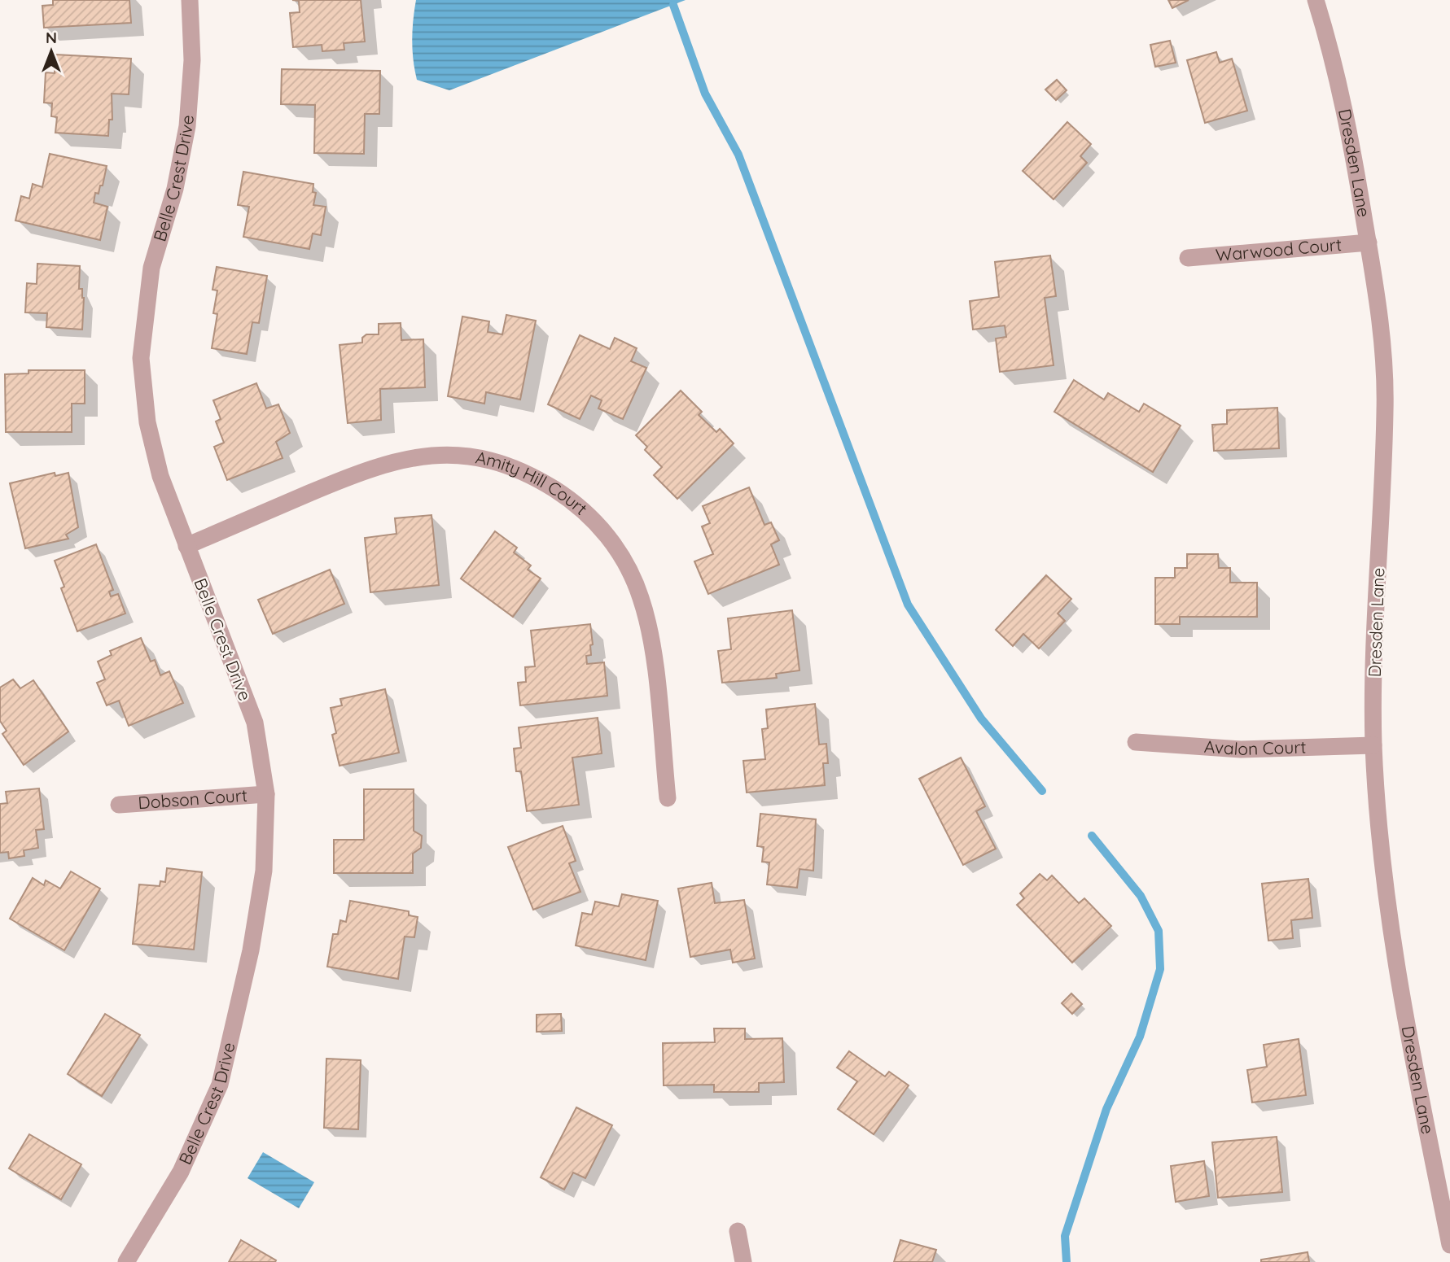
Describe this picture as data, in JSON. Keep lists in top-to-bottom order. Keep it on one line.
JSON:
{"streets":{"street":["Dresden Lane","Belle Crest Drive","Warwood Court","Amity Hill Court","Avalon Court","Dobson Court"]},"crossings":[["Dresden Lane","Warwood Court"],["Dresden Lane","Avalon Court"],["Belle Crest Drive","Amity Hill Court"],["Belle Crest Drive","Dobson Court"]],"north":"top"}
